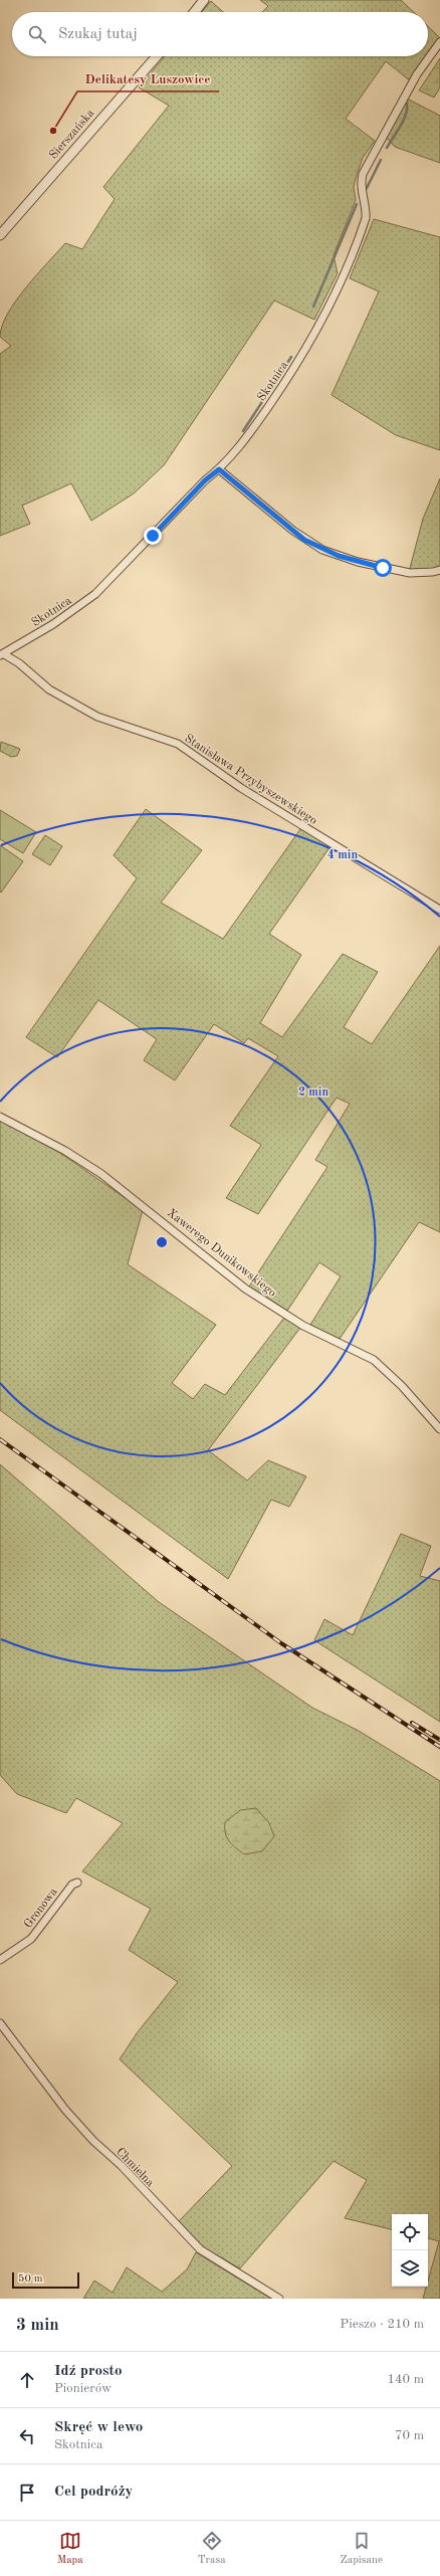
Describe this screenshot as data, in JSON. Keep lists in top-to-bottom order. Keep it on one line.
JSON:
{"streets":{"street":["Sierszańska","Skotnica","Stanisława Przybyszewskiego","Xawerego Dunikowskiego","Gronowa","Chmielna"]},"crossings":[["Skotnica","Stanisława Przybyszewskiego"]],"places":["Delikatesy Luszowice"],"scale_bar":"50 m","page":{"search":"Szukaj tutaj","scale":"50 m","heading":["3 min","Pieszo · 210 m"],"list":[["Idź prosto","Pionierów","140 m"],["Skręć w lewo","Skotnica","70 m"],"Cel podróży"],"nav":["Mapa","Trasa","Zapisane"]},"rings":["4 min","2 min"]}
